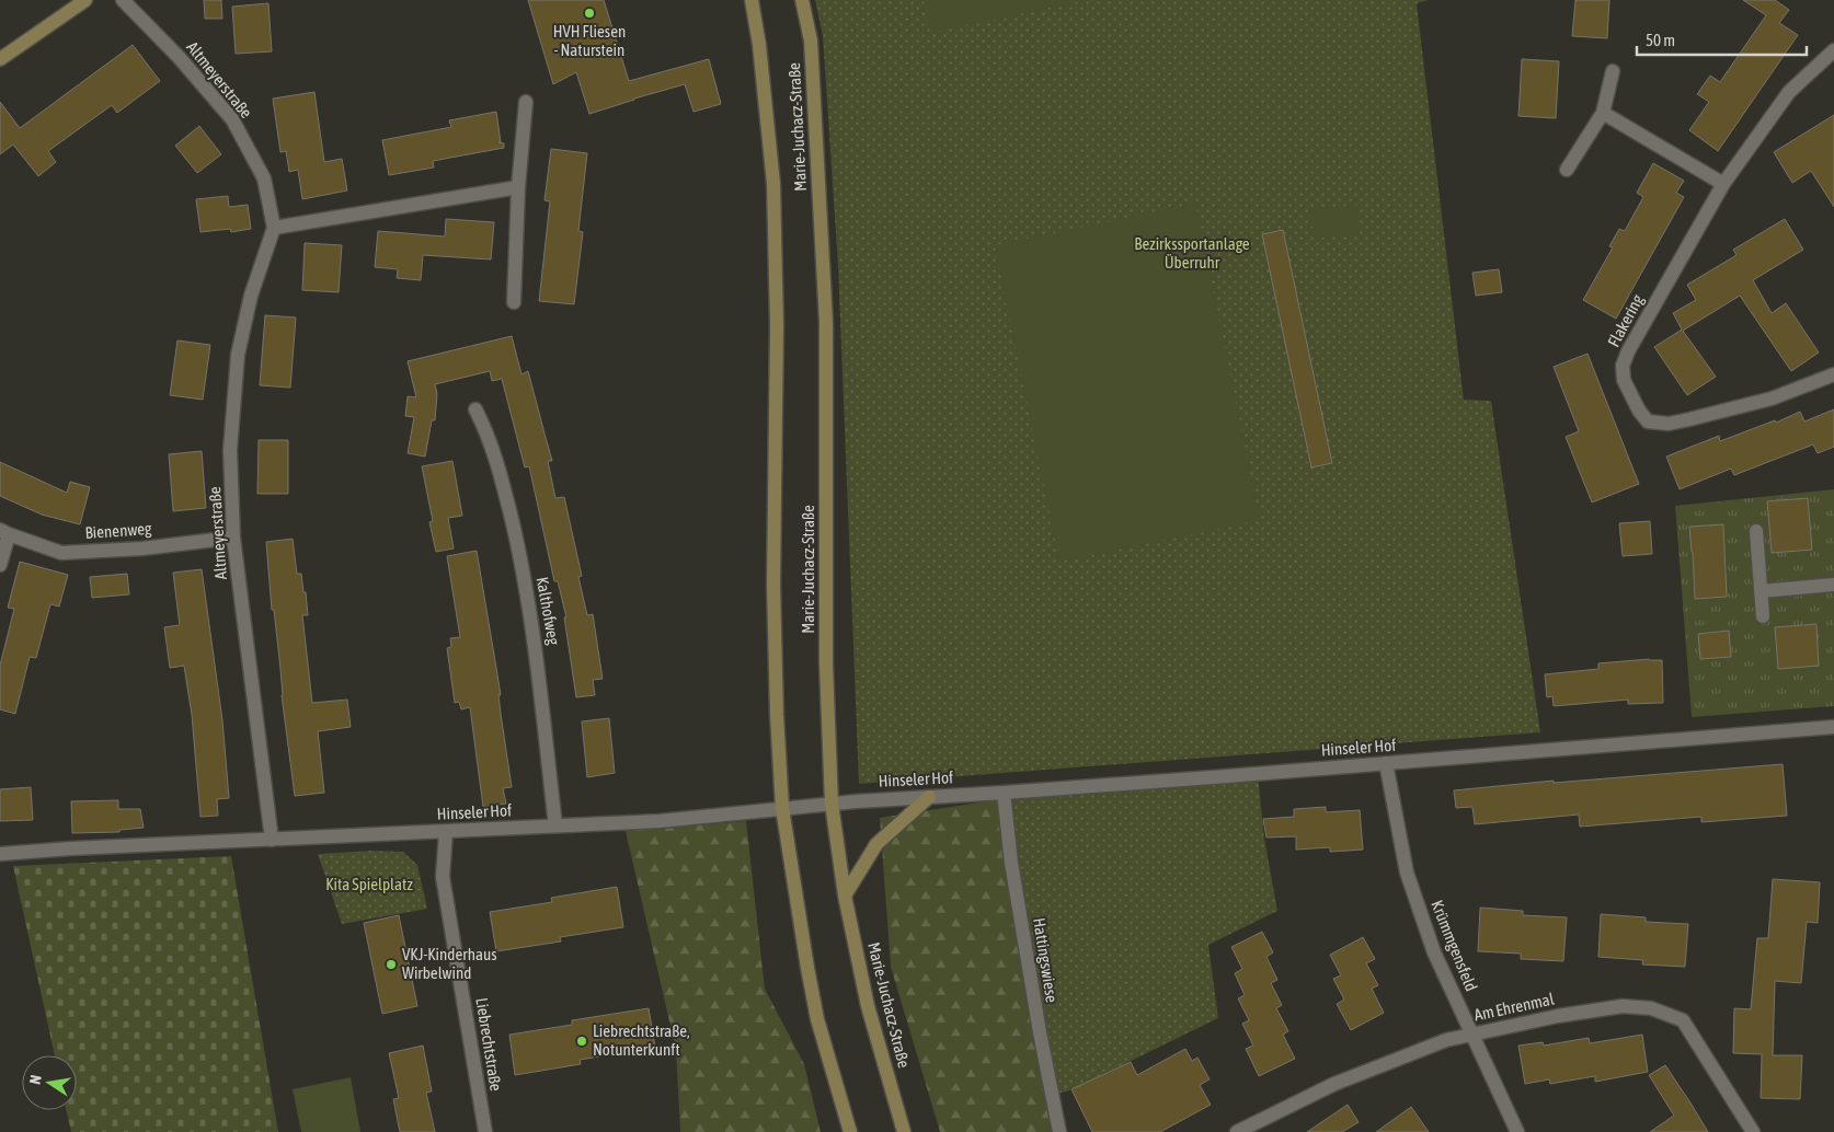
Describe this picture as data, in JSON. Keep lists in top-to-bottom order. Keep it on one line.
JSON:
{"streets":{"main road":["Marie-Juchacz-Straße"],"street":["Altmeyerstraße","Flakering","Bienenweg","Kalthofweg","Hinseler Hof","Krümmgensfeld","Hattingswiese","Am Ehrenmal","Liebrechtstraße"]},"crossings":[["Altmeyerstraße","Bienenweg"],["Altmeyerstraße","Hinseler Hof"],["Marie-Juchacz-Straße","Hinseler Hof"],["Kalthofweg","Hinseler Hof"],["Hinseler Hof","Krümmgensfeld"],["Hinseler Hof","Hattingswiese"],["Hinseler Hof","Liebrechtstraße"],["Krümmgensfeld","Am Ehrenmal"]],"parks":["Bezirkssportanlage Überruhr","Kita Spielplatz"],"places":["HVH Fliesen - Naturstein","VKJ-Kinderhaus Wirbelwind","Liebrechtstraße, Notunterkunft"],"scale_bar":"50 m","north":"left"}
